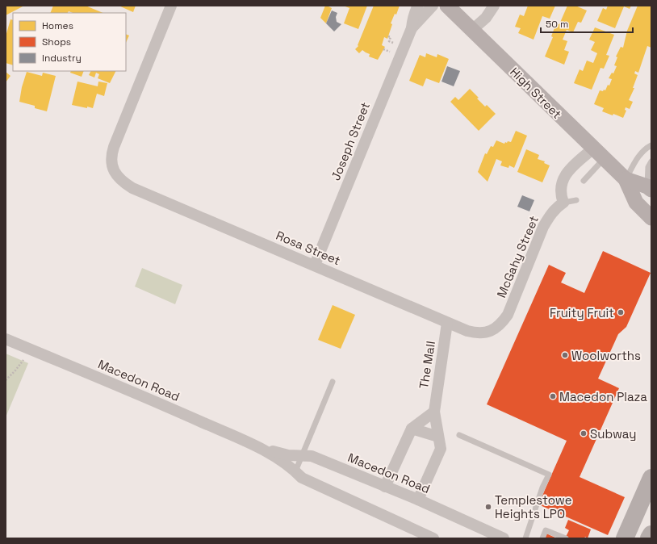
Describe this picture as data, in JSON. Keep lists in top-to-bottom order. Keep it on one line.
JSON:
{"streets":{"main road":["High Street"],"street":["Joseph Street","Rosa Street","McGahy Street","The Mall","Macedon Road"]},"crossings":[["Joseph Street","Rosa Street"],["Rosa Street","McGahy Street"],["Rosa Street","The Mall"],["The Mall","Macedon Road"]],"places":["Fruity Fruit","Woolworths","Macedon Plaza","Subway","Templestowe Heights LPO"],"legend":["Homes","Shops","Industry"],"scale_bar":"50 m"}
